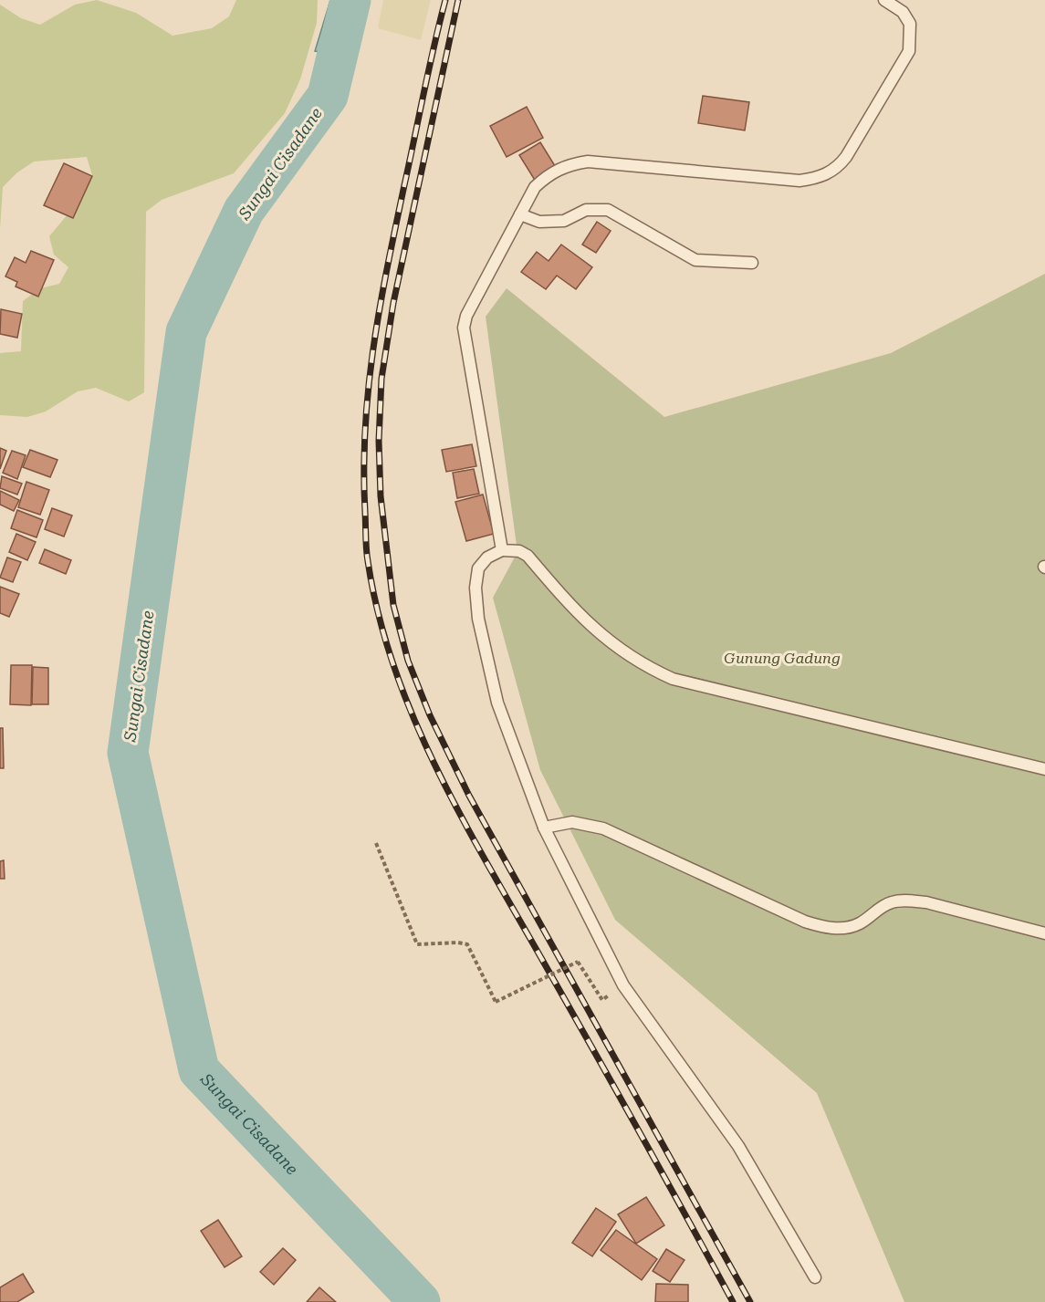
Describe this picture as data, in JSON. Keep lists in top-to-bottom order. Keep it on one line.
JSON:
{"water":["Sungai Cisadane"],"parks":["Gunung Gadung"]}
